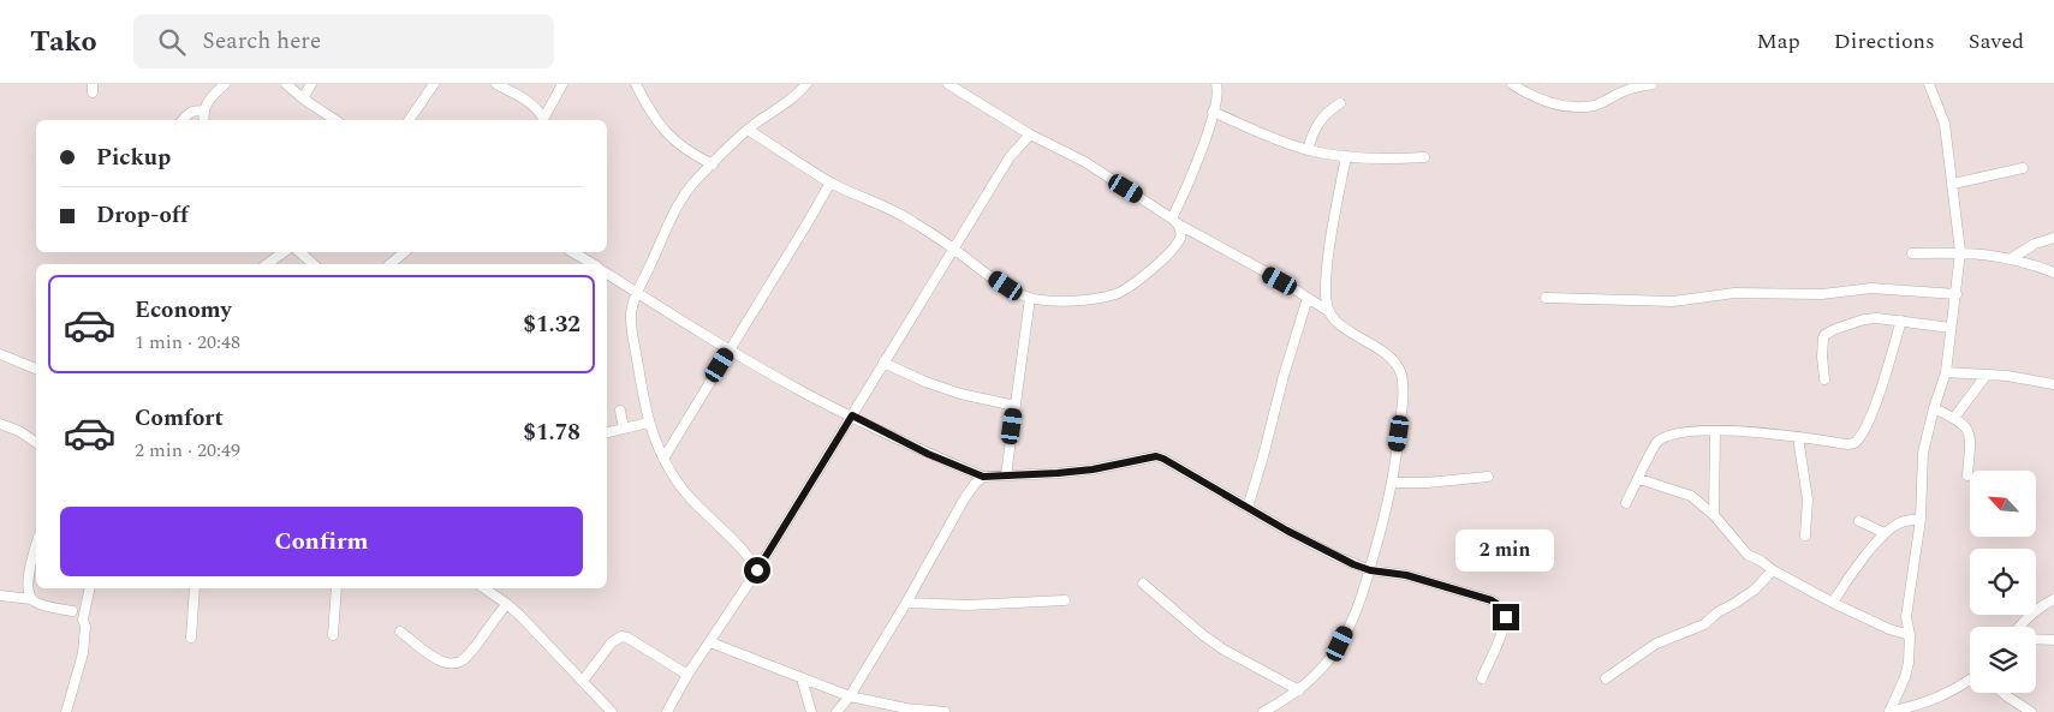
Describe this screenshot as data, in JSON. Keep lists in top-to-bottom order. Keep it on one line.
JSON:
{"north":"top left","page":{"header":"Tako","search":"Search here","nav":["Map","Directions","Saved"],"banner":["Pickup","Drop-off"],"list":[{"name":"Economy","note":"1 min · 20:48","value":"$1.32"},{"name":"Comfort","note":"2 min · 20:49","value":"$1.78"}],"buttons":"Confirm","bubble":"2 min"}}
